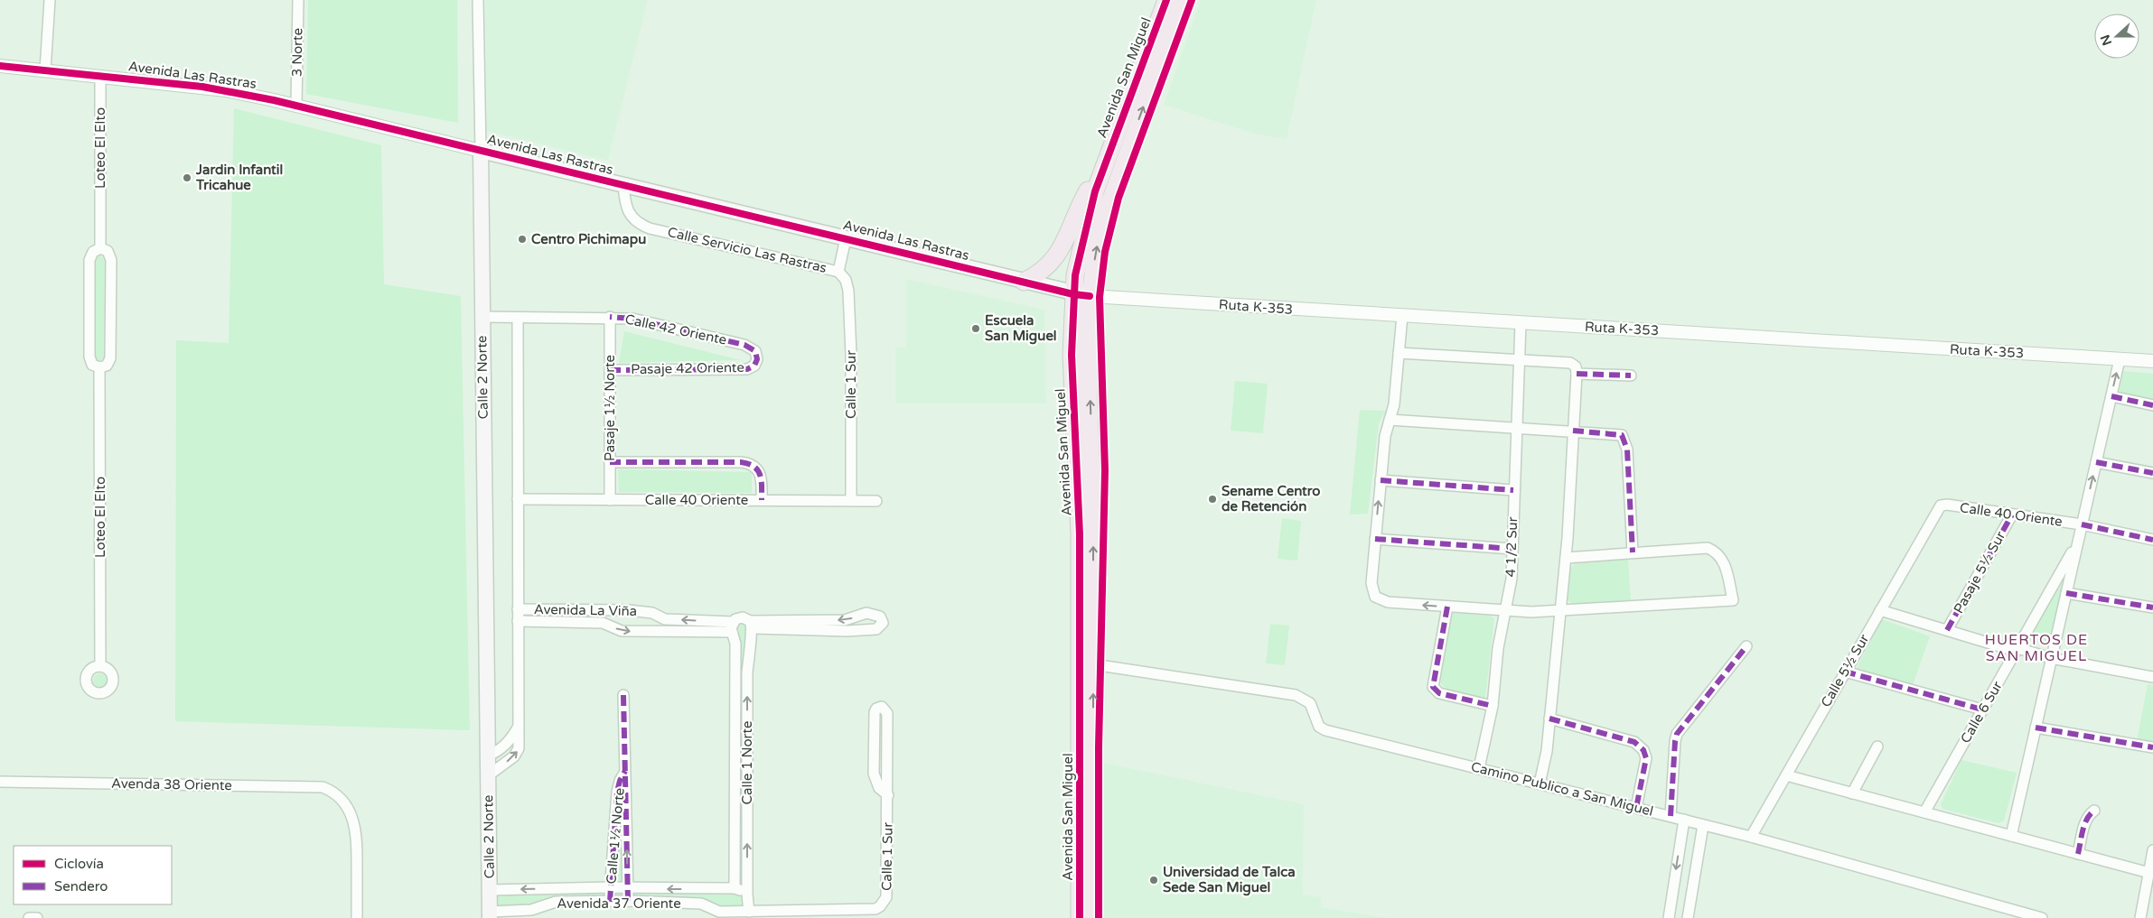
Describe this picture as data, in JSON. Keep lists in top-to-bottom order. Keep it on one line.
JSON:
{"streets":{"highway":["Avenida San Miguel"],"main road":["Avenida Las Rastras","Calle 2 Norte"],"street":["3 Norte","Loteo El Elto","Calle Servicio Las Rastras","Ruta K-353","Calle 42 Oriente","Pasaje 42 Oriente","Calle 1 Sur","Pasaje 1½ Norte","Calle 40 Oriente","4 1/2 Sur","Pasaje 5½ Sur","Avenida La Viña","Calle 5½ Sur","Calle 6 Sur","Calle 1 Norte","Avenda 38 Oriente","Camino Publico a San Miguel","Calle 1½ Norte","Avenida 37 Oriente"]},"crossings":[["3 Norte","Avenida Las Rastras"],["Avenida Las Rastras","Avenida San Miguel"],["Avenida Las Rastras","Loteo El Elto"],["Avenida Las Rastras","Calle Servicio Las Rastras"],["Avenida Las Rastras","Ruta K-353"],["Avenida Las Rastras","Calle 2 Norte"],["Avenida San Miguel","Ruta K-353"],["Avenida San Miguel","Camino Publico a San Miguel"],["Calle Servicio Las Rastras","Calle 1 Sur"],["Ruta K-353","4 1/2 Sur"],["Ruta K-353","Calle 6 Sur"],["Calle 42 Oriente","Pasaje 42 Oriente"],["Calle 42 Oriente","Calle 2 Norte"],["Calle 42 Oriente","Pasaje 1½ Norte"],["Pasaje 42 Oriente","Pasaje 1½ Norte"],["Calle 2 Norte","Avenida 37 Oriente"],["Calle 1 Sur","Calle 40 Oriente"],["Calle 1 Sur","Avenida 37 Oriente"],["Pasaje 1½ Norte","Calle 40 Oriente"],["Calle 40 Oriente","Pasaje 5½ Sur"],["Calle 40 Oriente","Calle 5½ Sur"],["Calle 40 Oriente","Calle 6 Sur"],["4 1/2 Sur","Camino Publico a San Miguel"],["Avenida La Viña","Calle 1 Norte"],["Calle 5½ Sur","Camino Publico a San Miguel"],["Calle 1 Norte","Avenida 37 Oriente"],["Calle 1½ Norte","Avenida 37 Oriente"]],"districts":["HUERTOS DE SAN MIGUEL"],"places":["Jardin Infantil Tricahue","Centro Pichimapu","Escuela San Miguel","Sename Centro de Retención","Universidad de Talca Sede San Miguel"],"legend":["Ciclovía","Sendero"],"north":"left"}
